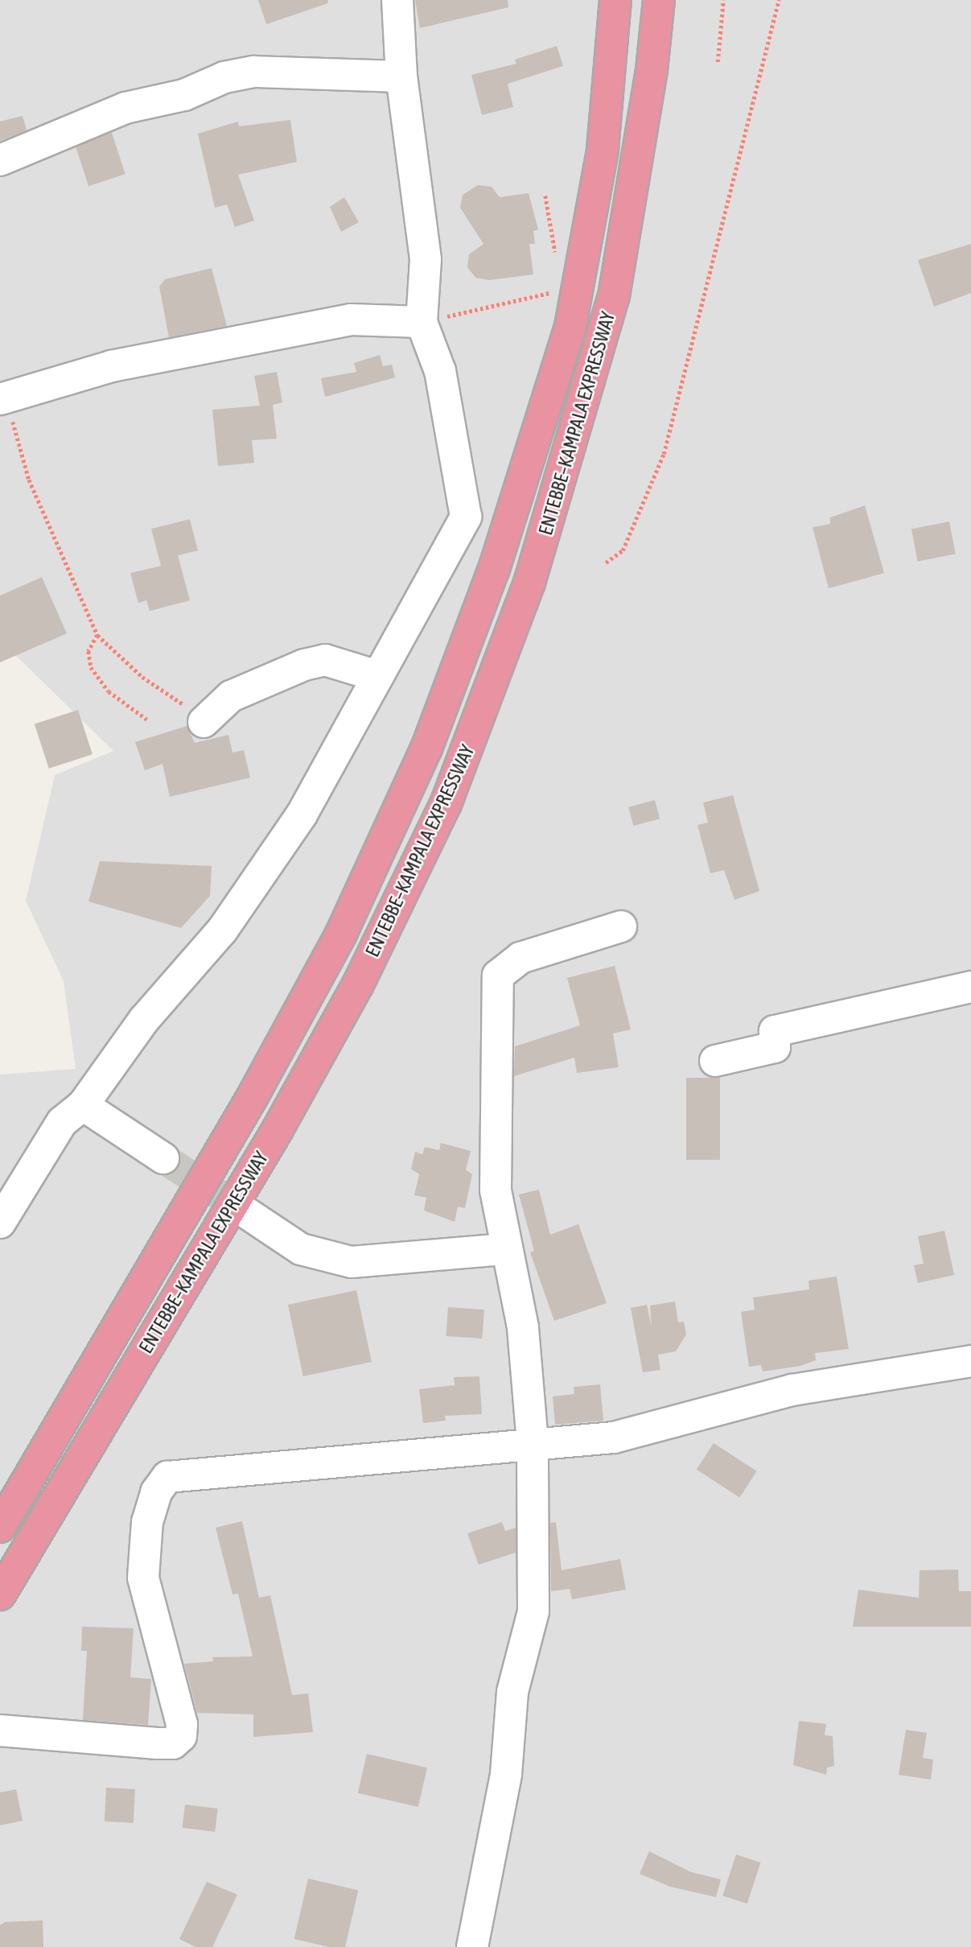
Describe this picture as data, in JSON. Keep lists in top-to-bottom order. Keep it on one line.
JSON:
{"streets":{"highway":["ENTEBBE–KAMPALA EXPRESSWAY"]}}
